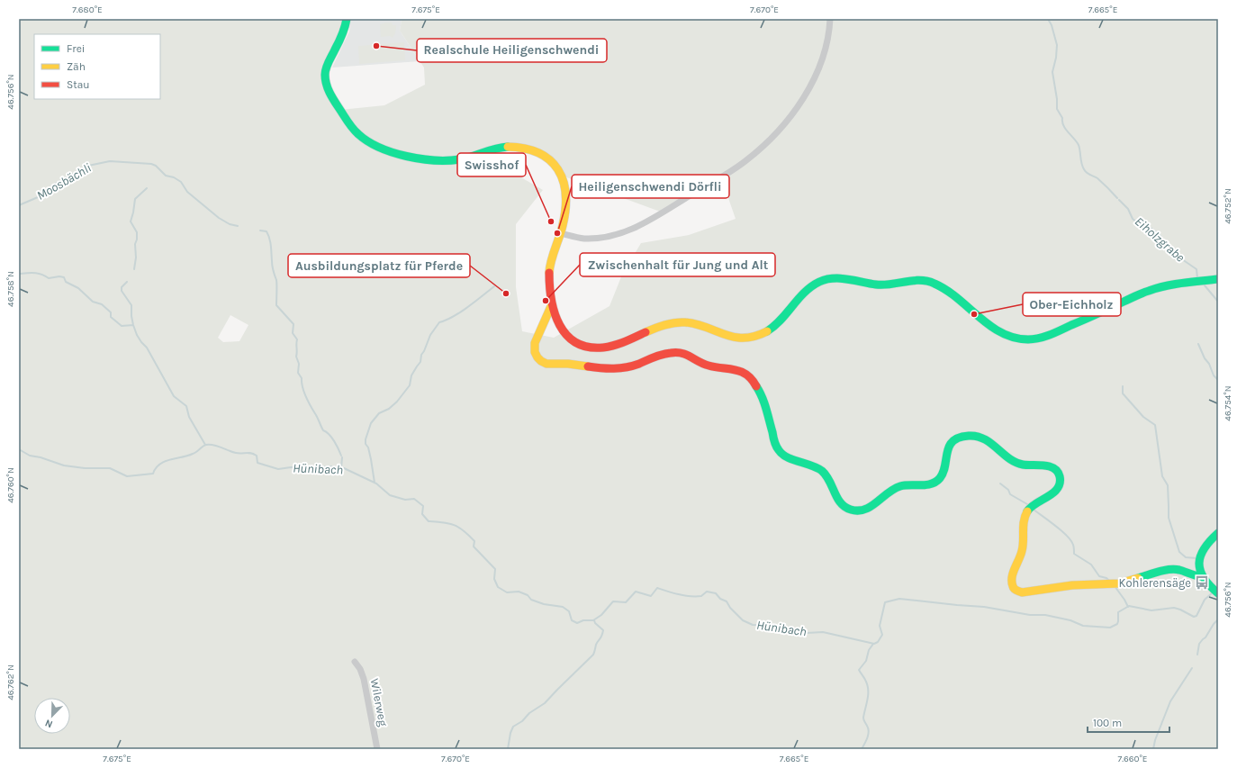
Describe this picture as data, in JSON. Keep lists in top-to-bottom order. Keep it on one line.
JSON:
{"streets":{"street":["Wilerweg"]},"water":["Moosbächli","Eiholzgrabe","Hünibach"],"places":{"other":["Realschule Heiligenschwendi","Swisshof","Heiligenschwendi Dörfli","Ausbildungsplatz für Pferde","Zwischenhalt für Jung und Alt","Ober-Eichholz"],"bus stop":["Kohlerensäge"]},"legend":["Frei","Zäh","Stau"],"scale_bar":"100 m","north":"bottom left","coordinates":["7.680°E","7.675°E","7.670°E","7.665°E","46.756°N","46.752°N","46.758°N","46.754°N","46.760°N","46.762°N","7.660°E"]}
